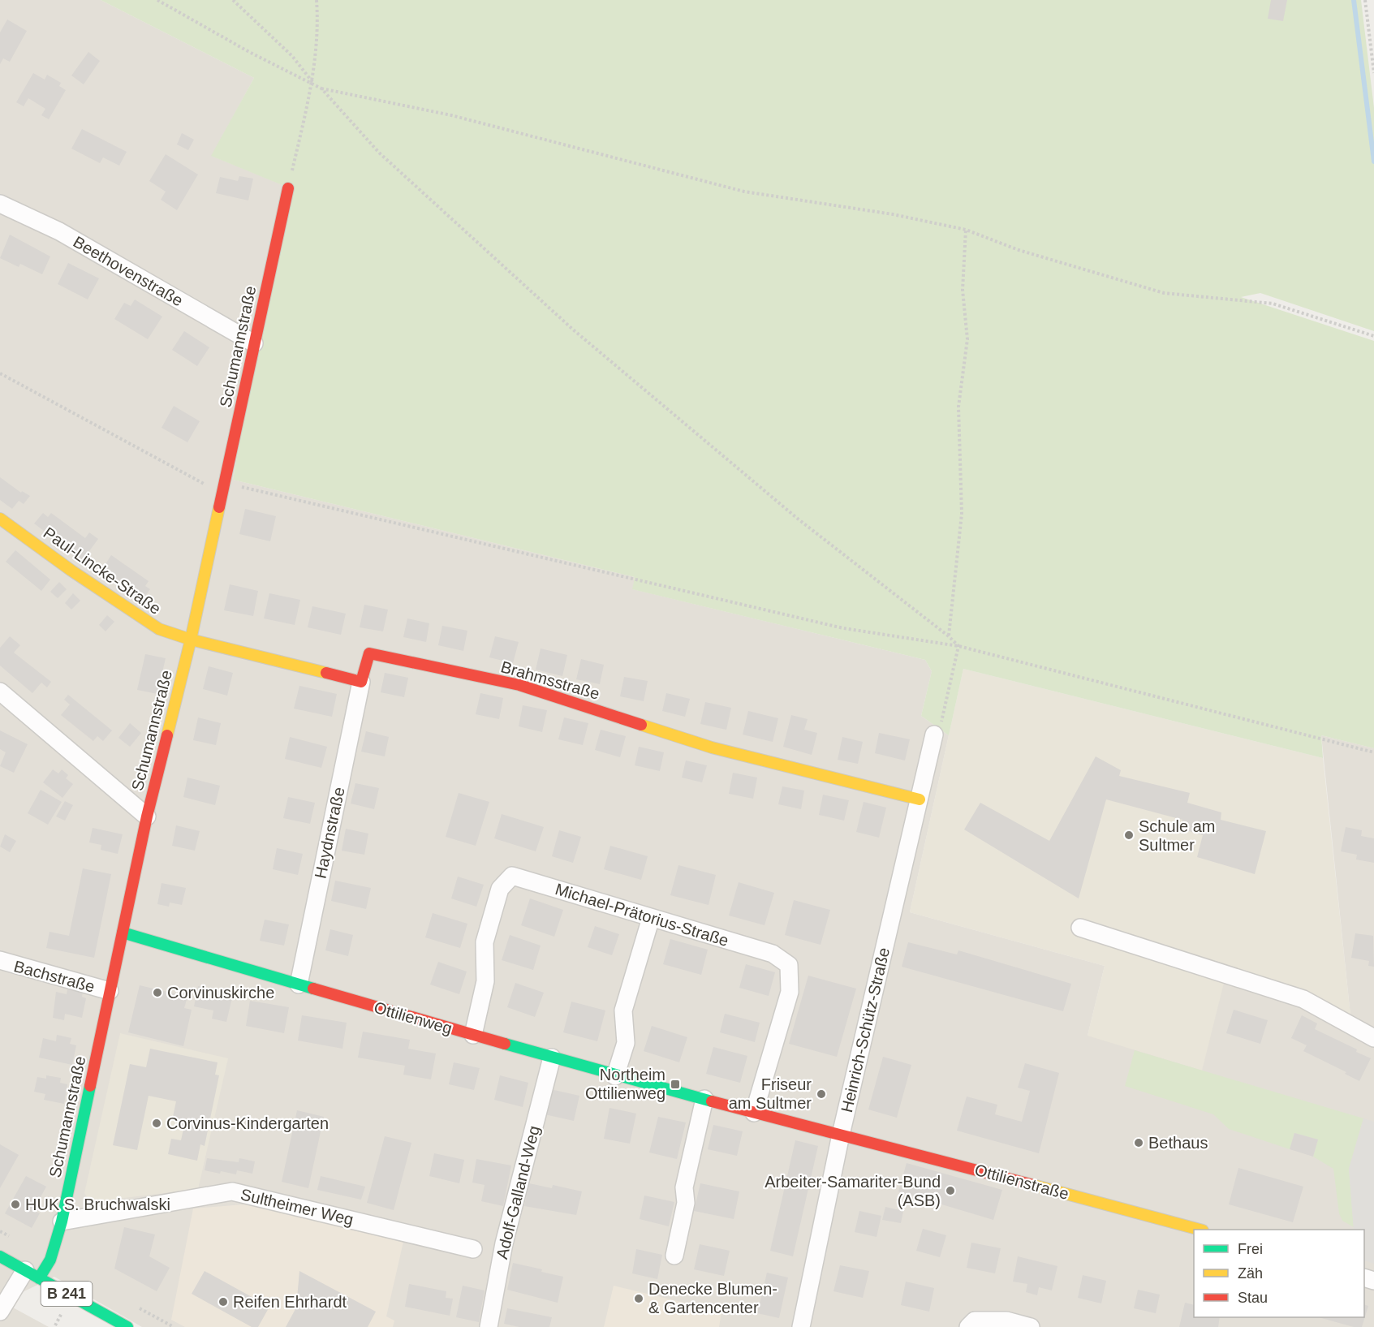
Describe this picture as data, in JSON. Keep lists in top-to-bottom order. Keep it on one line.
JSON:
{"streets":{"street":["Beethovenstraße","Schumannstraße","Paul-Lincke-Straße","Brahmsstraße","Haydnstraße","Michael-Prätorius-Straße","Bachstraße","Ottilienweg","Heinrich-Schütz-Straße","Ottilienstraße","Adolf-Galland-Weg","Sultheimer Weg","B 241"]},"crossings":[["Beethovenstraße","Schumannstraße"],["Schumannstraße","Paul-Lincke-Straße"],["Schumannstraße","Bachstraße"],["Schumannstraße","Ottilienweg"],["Schumannstraße","Sultheimer Weg"],["Schumannstraße","B 241"],["Brahmsstraße","Haydnstraße"],["Brahmsstraße","Heinrich-Schütz-Straße"],["Haydnstraße","Ottilienweg"],["Michael-Prätorius-Straße","Ottilienweg"],["Ottilienweg","Heinrich-Schütz-Straße"],["Ottilienweg","Ottilienstraße"],["Ottilienweg","Adolf-Galland-Weg"],["Heinrich-Schütz-Straße","Ottilienstraße"]],"places":{"other":["Schule am Sultmer","Corvinuskirche","Friseur am Sultmer","Corvinus-Kindergarten","Bethaus","Arbeiter-Samariter-Bund (ASB)","HUK S. Bruchwalski","Denecke Blumen- & Gartencenter","Reifen Ehrhardt"],"transit":["Northeim Ottilienweg"]},"legend":["Frei","Zäh","Stau"]}
